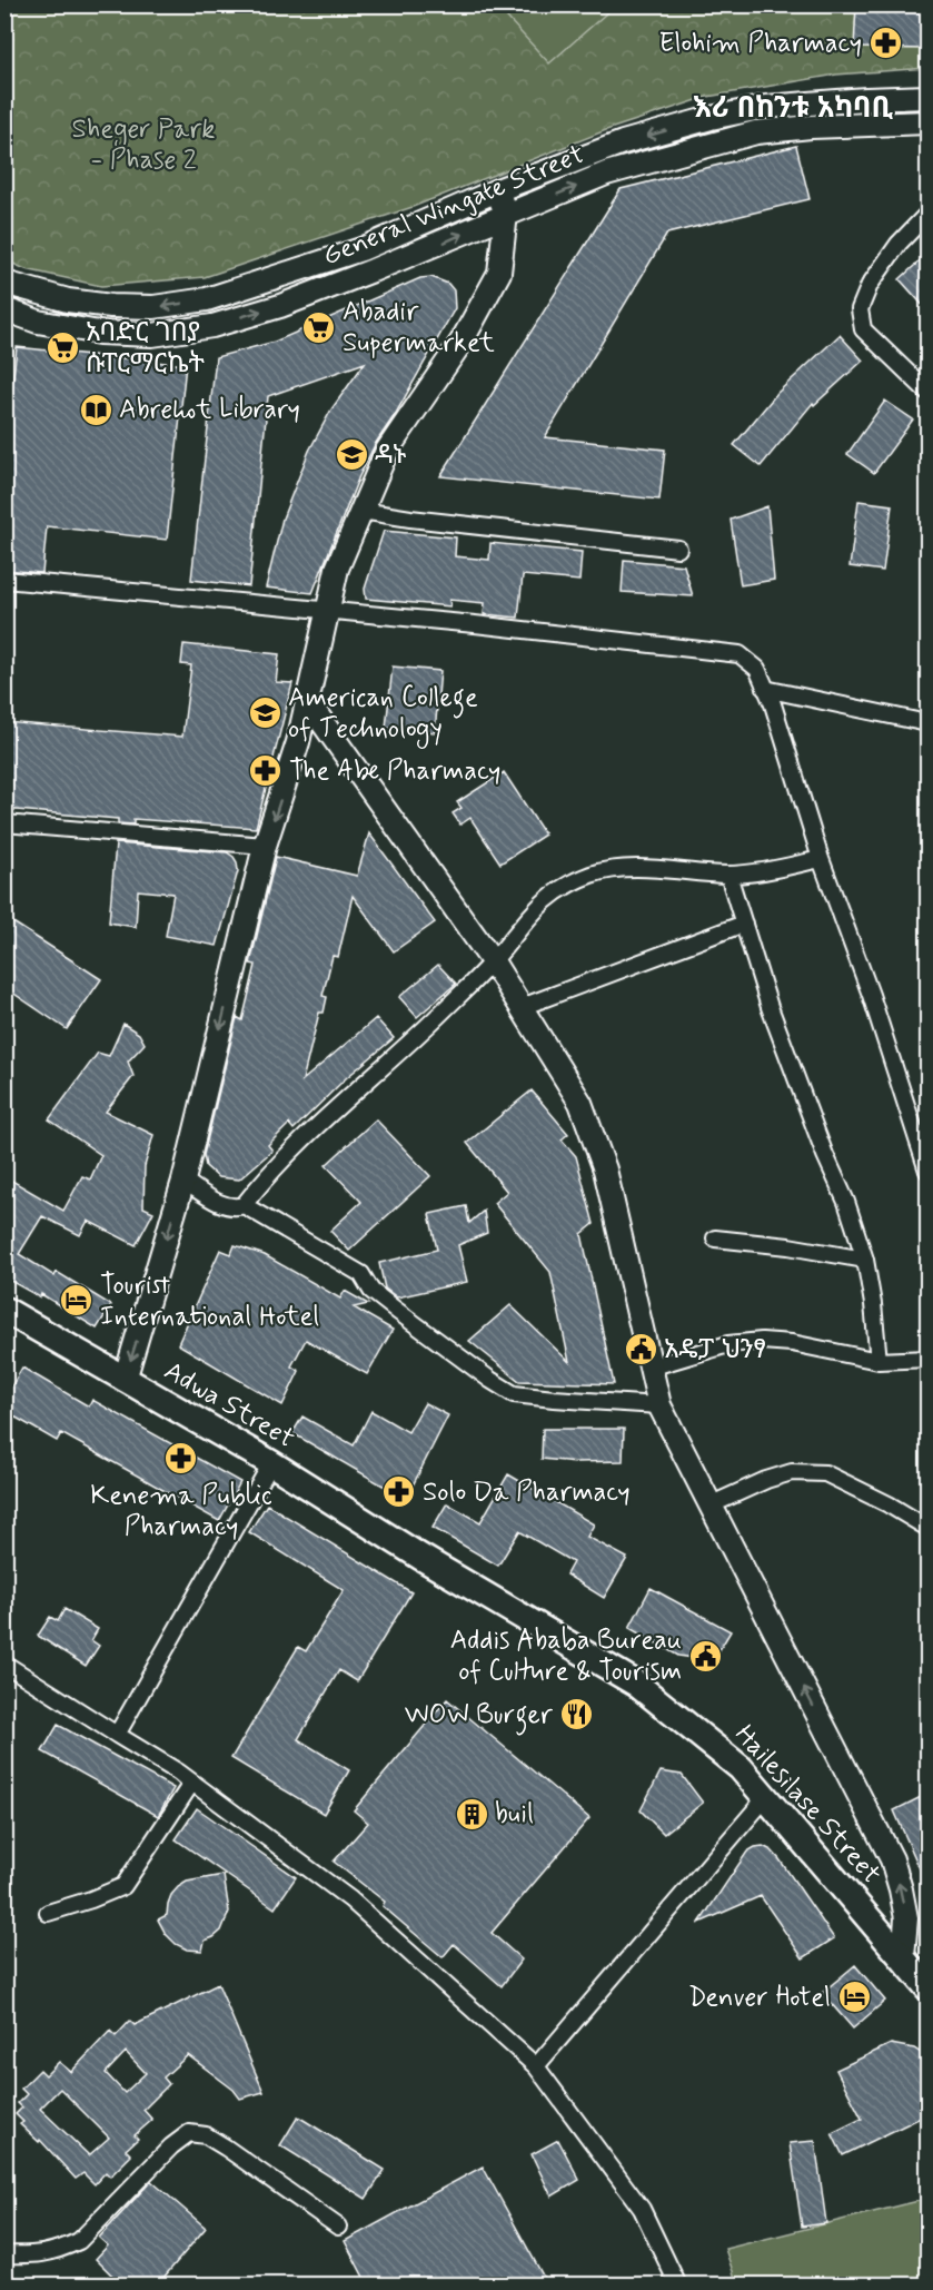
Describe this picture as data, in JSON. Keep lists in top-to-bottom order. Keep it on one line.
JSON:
{"streets":{"main road":["Adwa Street","Hailesilase Street"],"street":["General Wingate Street"]},"crossings":[["Adwa Street","Hailesilase Street"]],"districts":["እሪ በከንቱ አካባቢ"],"parks":["Sheger Park - Phase 2"],"places":{"pharmacy":["Elohim Pharmacy","The Abe Pharmacy","Kenema Public Pharmacy","Solo Da Pharmacy"],"supermarket":["Abadir Supermarket","አባድር ገበያ ሱፐርማርኬት"],"library":["Abrehot Library"],"school or university":["ዳኑ","American College of Technology"],"hotel":["Tourist International Hotel","Denver Hotel"],"public building":["አዴፓ ህንፃ","Addis Ababa Bureau of Culture & Tourism"],"restaurant":["WOW Burger"],"building":["buil"]}}
